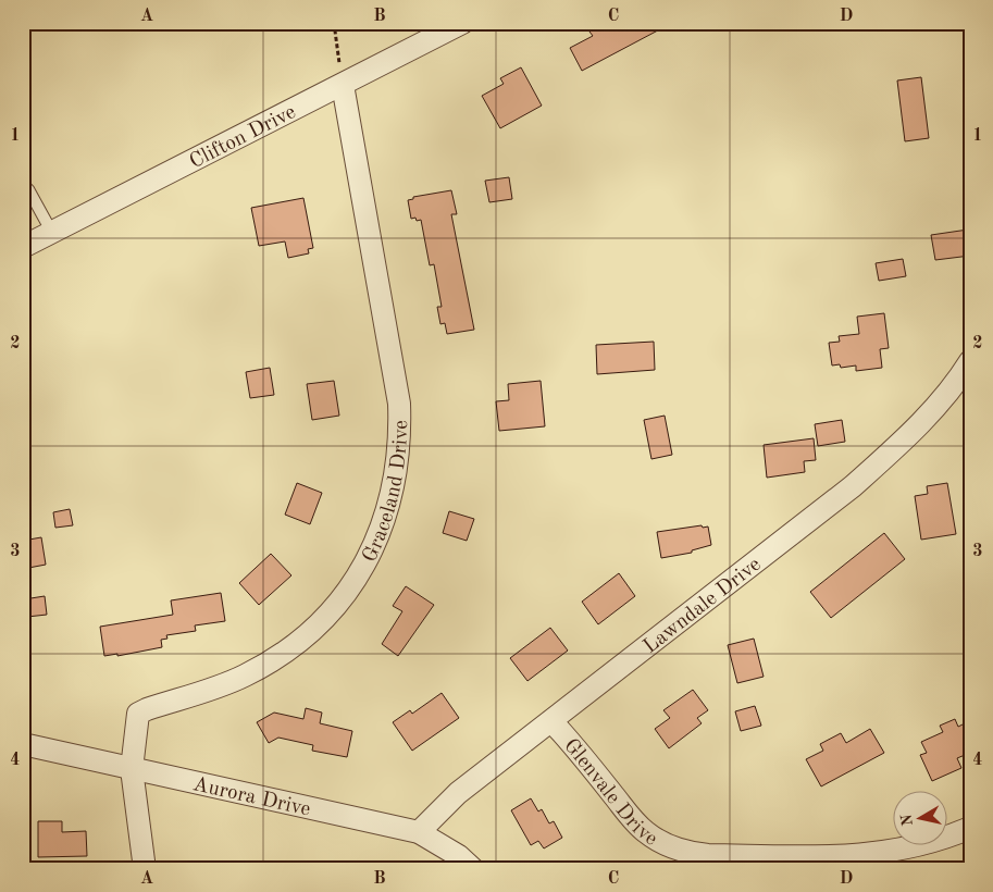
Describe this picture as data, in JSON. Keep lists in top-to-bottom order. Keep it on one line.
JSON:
{"streets":{"street":["Clifton Drive","Graceland Drive","Lawndale Drive","Glenvale Drive","Aurora Drive"]},"crossings":[["Clifton Drive","Graceland Drive"],["Graceland Drive","Aurora Drive"],["Lawndale Drive","Glenvale Drive"],["Lawndale Drive","Aurora Drive"]],"north":"left","grid":{"columns":["A","B","C","D"],"rows":["1","2","3","4"]}}
